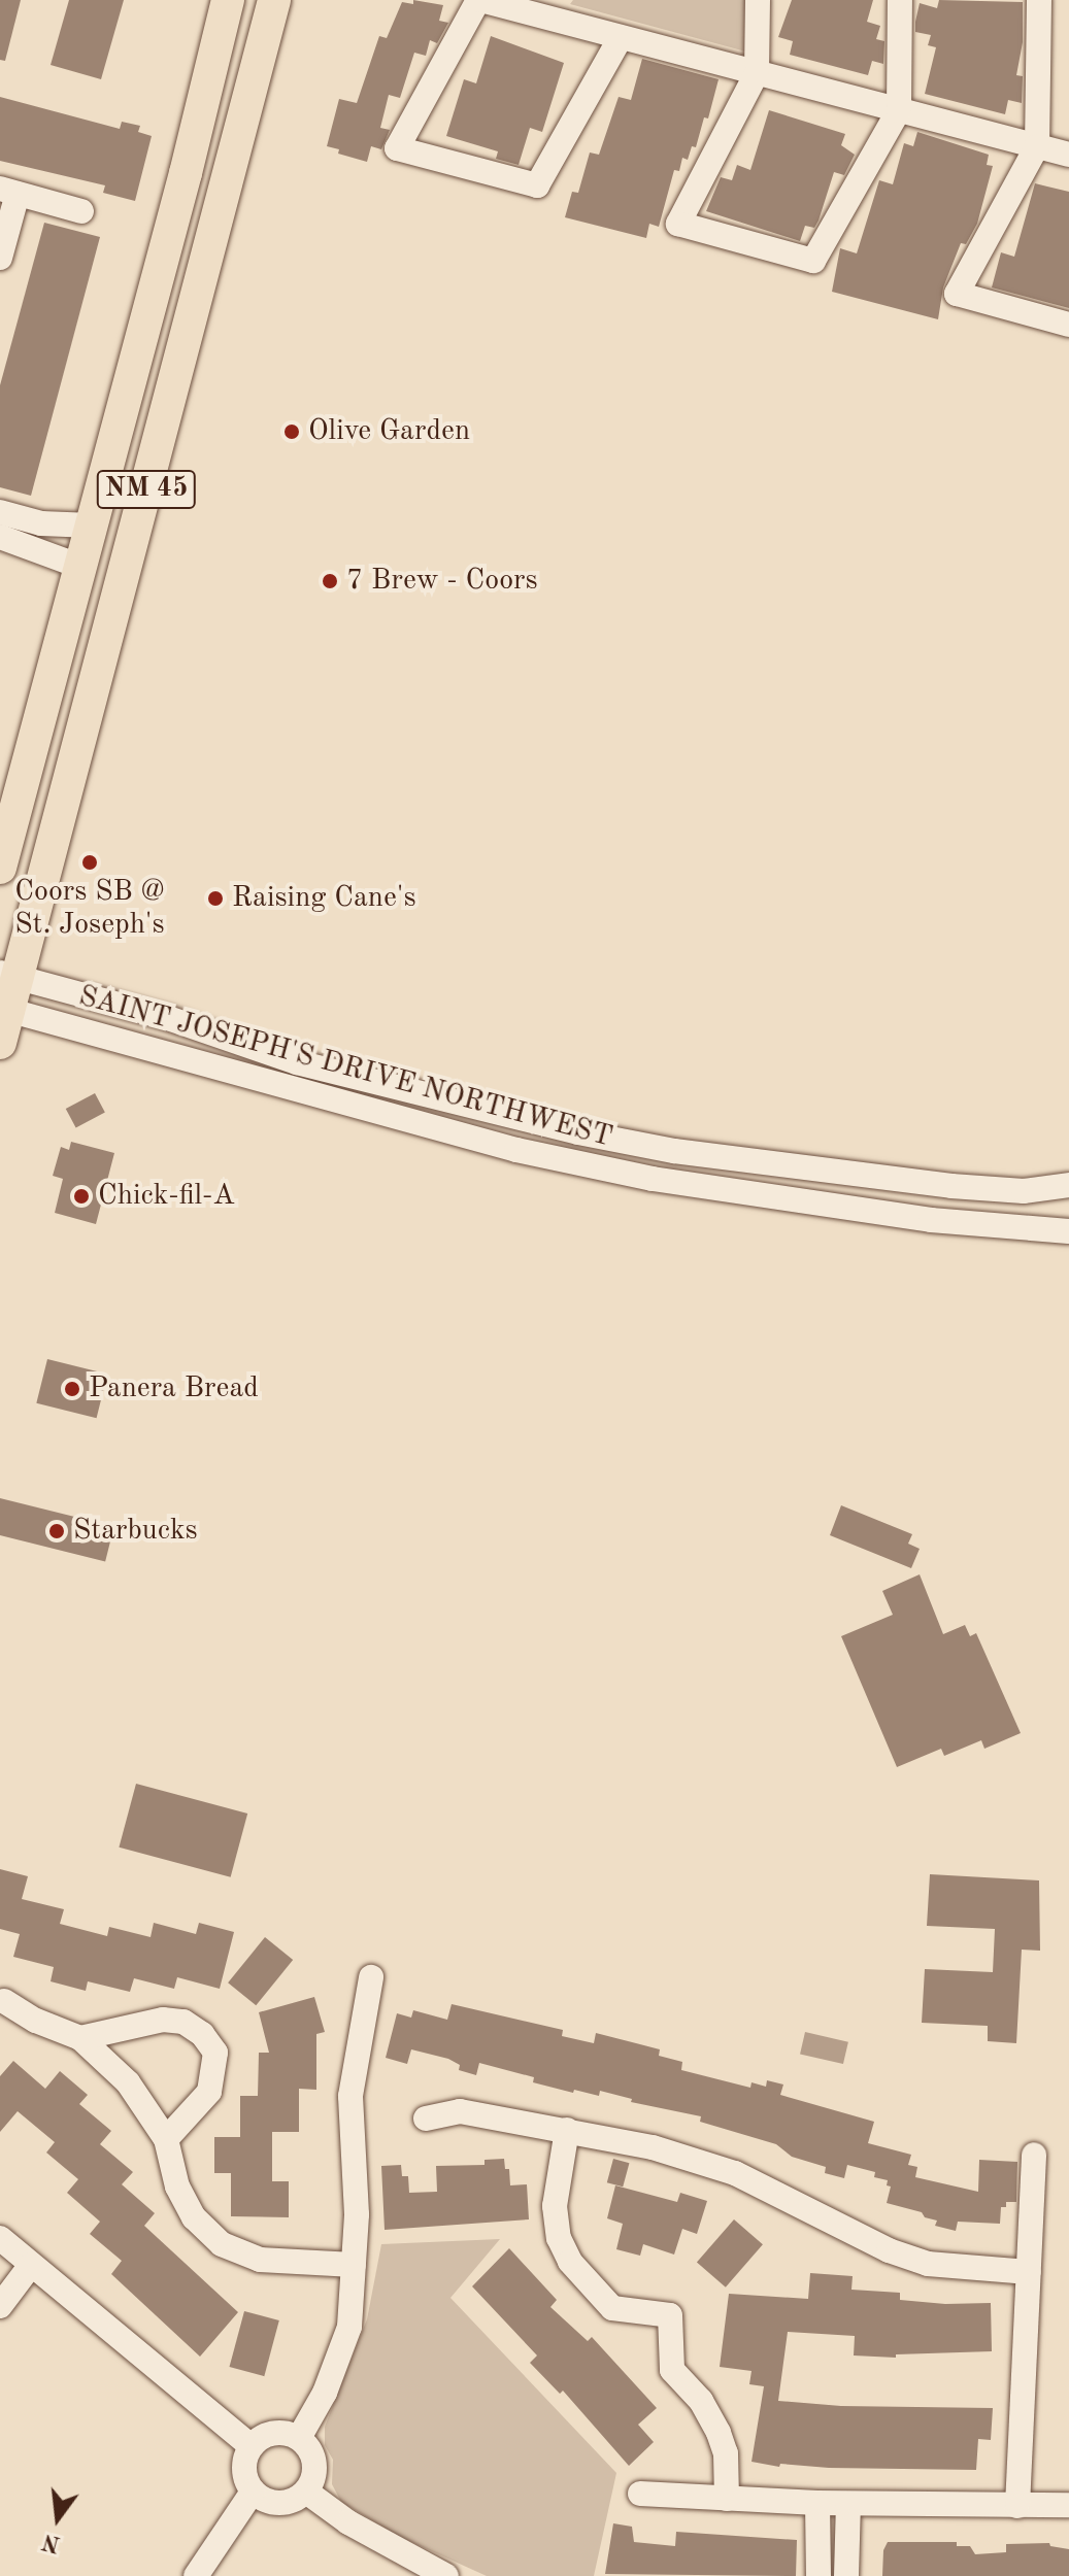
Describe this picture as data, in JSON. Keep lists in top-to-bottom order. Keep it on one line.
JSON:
{"streets":{"main road":["NM 45"],"street":["SAINT JOSEPH'S DRIVE NORTHWEST"]},"crossings":[["NM 45","SAINT JOSEPH'S DRIVE NORTHWEST"]],"places":["Olive Garden","7 Brew - Coors","Coors SB @ St. Joseph's","Raising Cane's","Chick-fil-A","Panera Bread","Starbucks"],"north":"bottom"}
